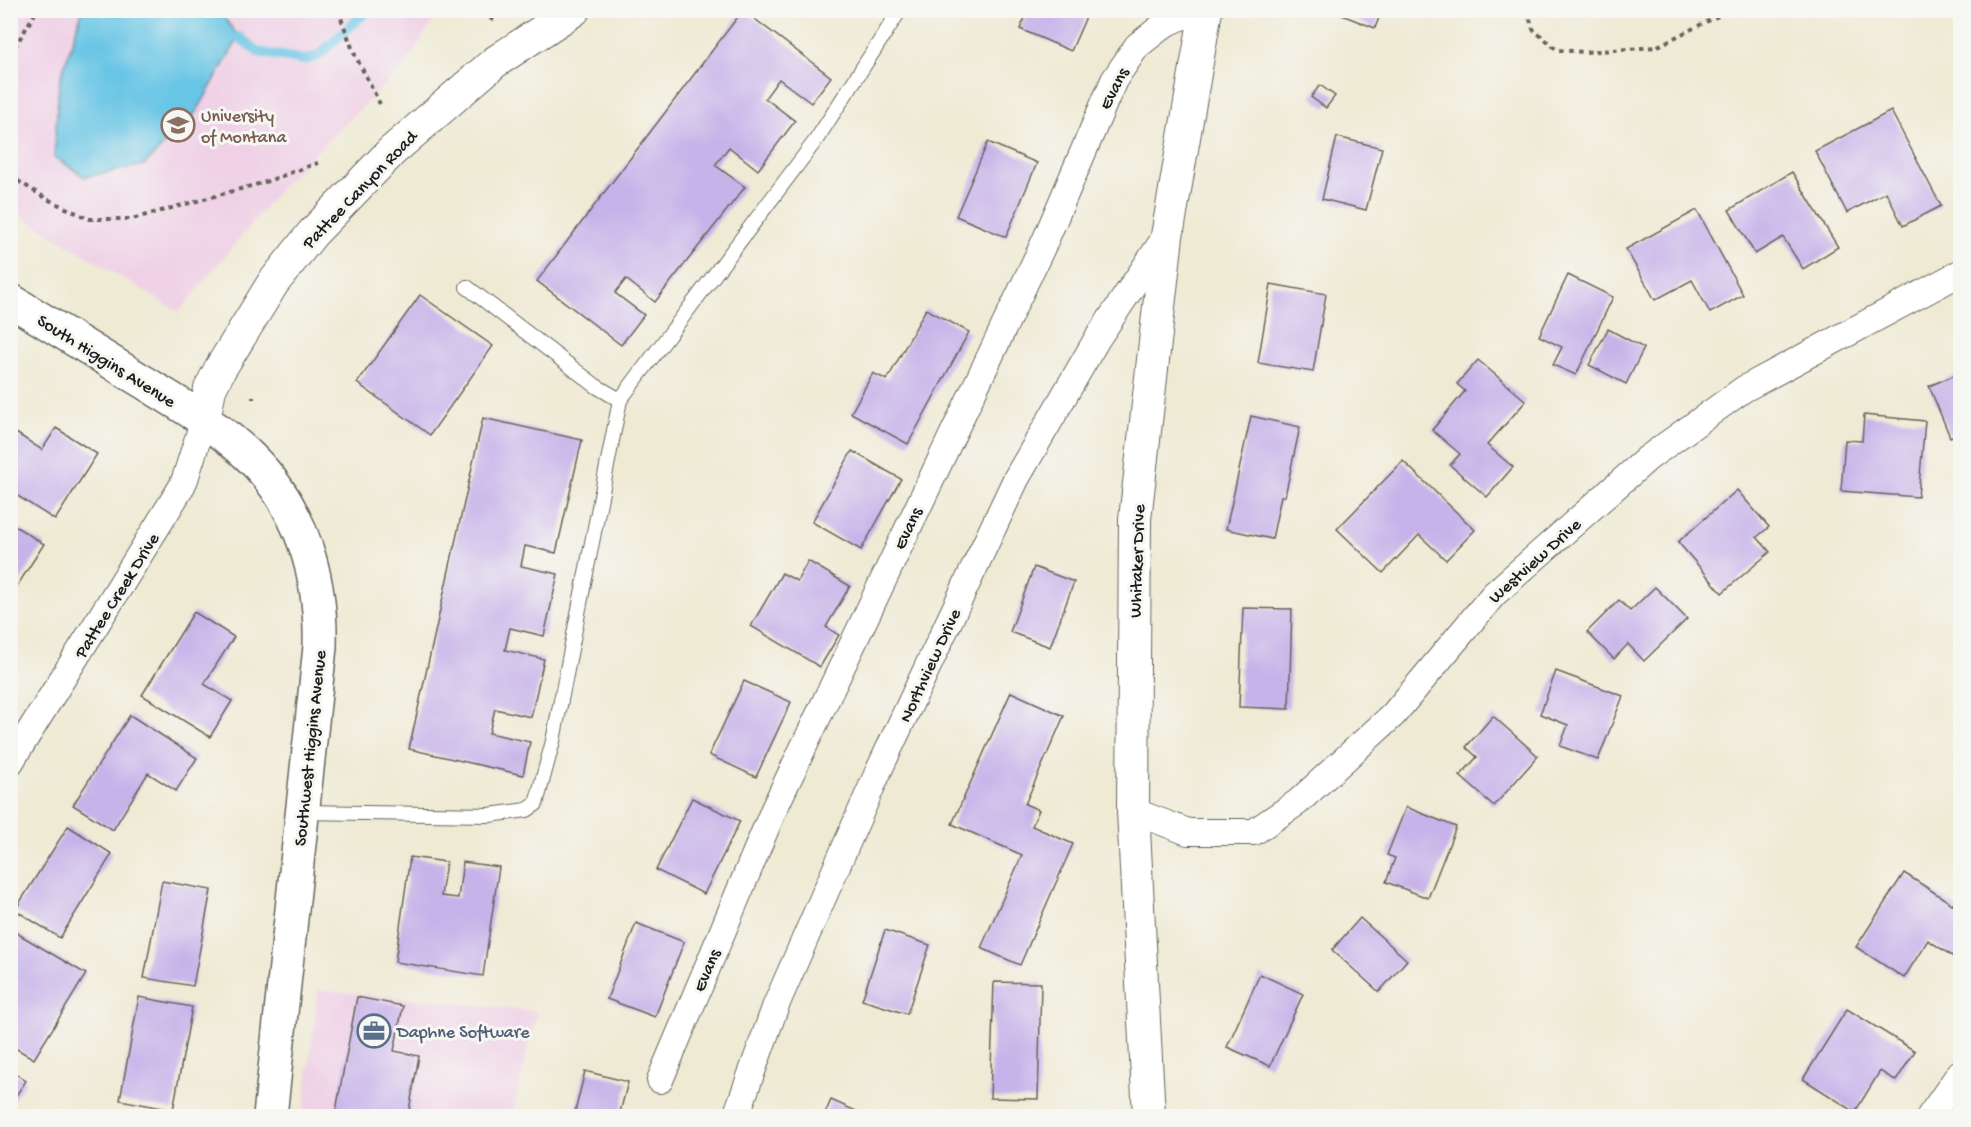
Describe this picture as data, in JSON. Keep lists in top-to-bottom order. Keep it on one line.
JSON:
{"streets":{"main road":["South Higgins Avenue","Southwest Higgins Avenue"],"street":["Evans","Pattee Canyon Road","Westview Drive","Whitaker Drive","Pattee Creek Drive","Northview Drive"]},"crossings":[["Pattee Canyon Road","South Higgins Avenue"],["Pattee Canyon Road","Pattee Creek Drive"],["Pattee Canyon Road","Southwest Higgins Avenue"],["South Higgins Avenue","Pattee Creek Drive"],["South Higgins Avenue","Southwest Higgins Avenue"],["Westview Drive","Whitaker Drive"],["Whitaker Drive","Northview Drive"],["Pattee Creek Drive","Southwest Higgins Avenue"]],"places":{"school or university":["University of Montana"],"office":["Daphne Software"]}}
